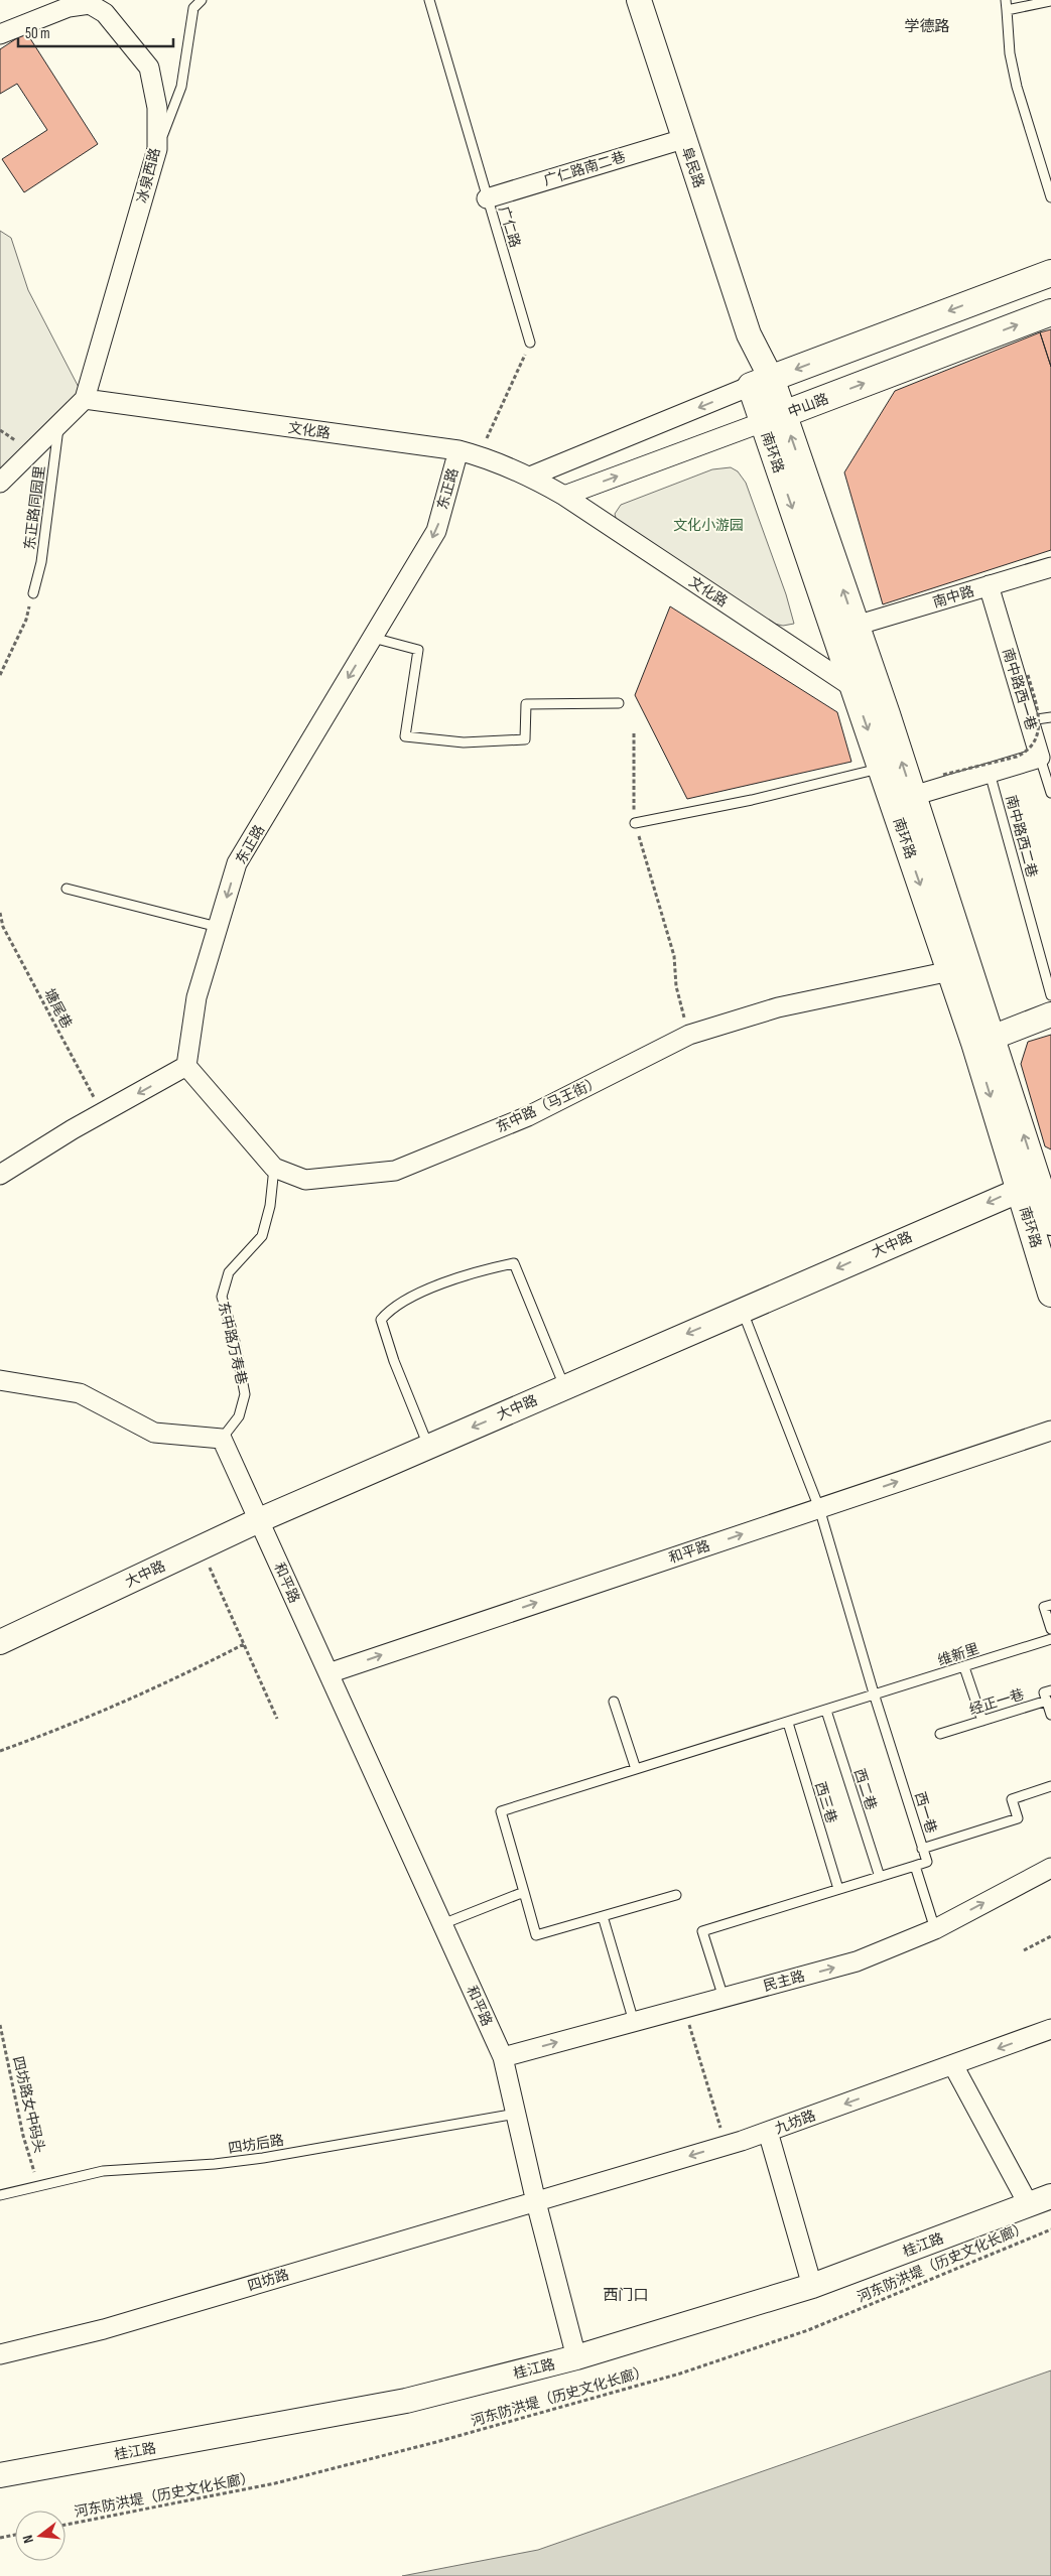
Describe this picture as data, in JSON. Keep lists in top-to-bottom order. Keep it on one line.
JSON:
{"streets":{"main road":["中山路","南环路"],"street":["阜民路","广仁路南二巷","冰泉西路","文化路","东正路","南中路","南中路西一巷","东中路（马王街）","大中路","和平路","民主路","九坊路","桂江路","四坊路"],"lane":["广仁路","东正路同园里","南中路西二巷","东中路万寿巷","维新里","经正一巷","西二巷","西三巷","西一巷","四坊后路"],"path":["塘尾巷","四坊路女中码头","河东防洪堤（历史文化长廊）"]},"crossings":[["阜民路","广仁路南二巷"],["阜民路","南环路"],["广仁路南二巷","广仁路"],["冰泉西路","文化路"],["中山路","文化路"],["中山路","南环路"],["文化路","南环路"],["文化路","东正路"],["南环路","南中路"],["南环路","东中路（马王街）"],["南环路","大中路"],["东正路","东中路（马王街）"],["南中路","南中路西一巷"],["东中路（马王街）","东中路万寿巷"],["大中路","和平路"],["大中路","西一巷"],["和平路","西一巷"],["和平路","民主路"],["和平路","九坊路"],["和平路","四坊后路"],["和平路","桂江路"],["和平路","四坊路"],["维新里","西二巷"],["维新里","西三巷"],["维新里","西一巷"],["四坊路女中码头","四坊后路"],["九坊路","四坊路"]],"one_way":["东正路","大中路","和平路","民主路","九坊路"],"districts":["学德路","西门口"],"parks":["文化小游园"],"scale_bar":"50 m","north":"left"}
